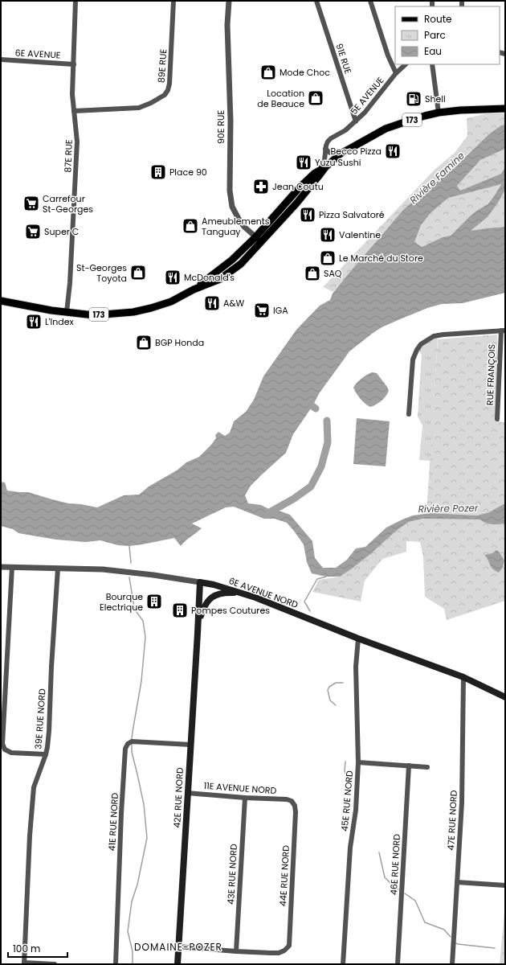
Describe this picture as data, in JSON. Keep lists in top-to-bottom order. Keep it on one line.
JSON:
{"streets":{"main road":["173","6E AVENUE NORD","42E RUE NORD"],"street":["6E AVENUE","91E RUE","89E RUE","5E AVENUE","90E RUE","87E RUE","RUE FRANÇOIS","39E RUE NORD","11E AVENUE NORD","45E RUE NORD","47E RUE NORD","41E RUE NORD","46E RUE NORD","43E RUE NORD","44E RUE NORD"]},"crossings":[["6E AVENUE","87E RUE"],["91E RUE","5E AVENUE"],["89E RUE","87E RUE"],["5E AVENUE","173"],["173","90E RUE"],["173","87E RUE"],["6E AVENUE NORD","39E RUE NORD"],["6E AVENUE NORD","42E RUE NORD"],["6E AVENUE NORD","45E RUE NORD"],["6E AVENUE NORD","47E RUE NORD"],["11E AVENUE NORD","42E RUE NORD"],["11E AVENUE NORD","43E RUE NORD"],["11E AVENUE NORD","44E RUE NORD"],["42E RUE NORD","41E RUE NORD"],["43E RUE NORD","44E RUE NORD"]],"districts":["DOMAINE-POZER"],"water":["Rivière Famine","Rivière Pozer"],"places":{"shop":["Mode Choc","Location de Beauce","Ameublements Tanguay","Le Marché du Store","St-Georges Toyota","SAQ","BGP Honda"],"fuel station":["Shell"],"restaurant":["Becco Pizza","Yuzu Sushi","Pizza Salvatoré","Valentine","McDonald's","A&W","L'Index"],"building":["Place 90","Bourque Electrique","Pompes Coutures"],"pharmacy":["Jean Coutu"],"supermarket":["Carrefour St-Georges","Super C","IGA"]},"legend":["Route","Parc","Eau"],"scale_bar":"100 m"}
